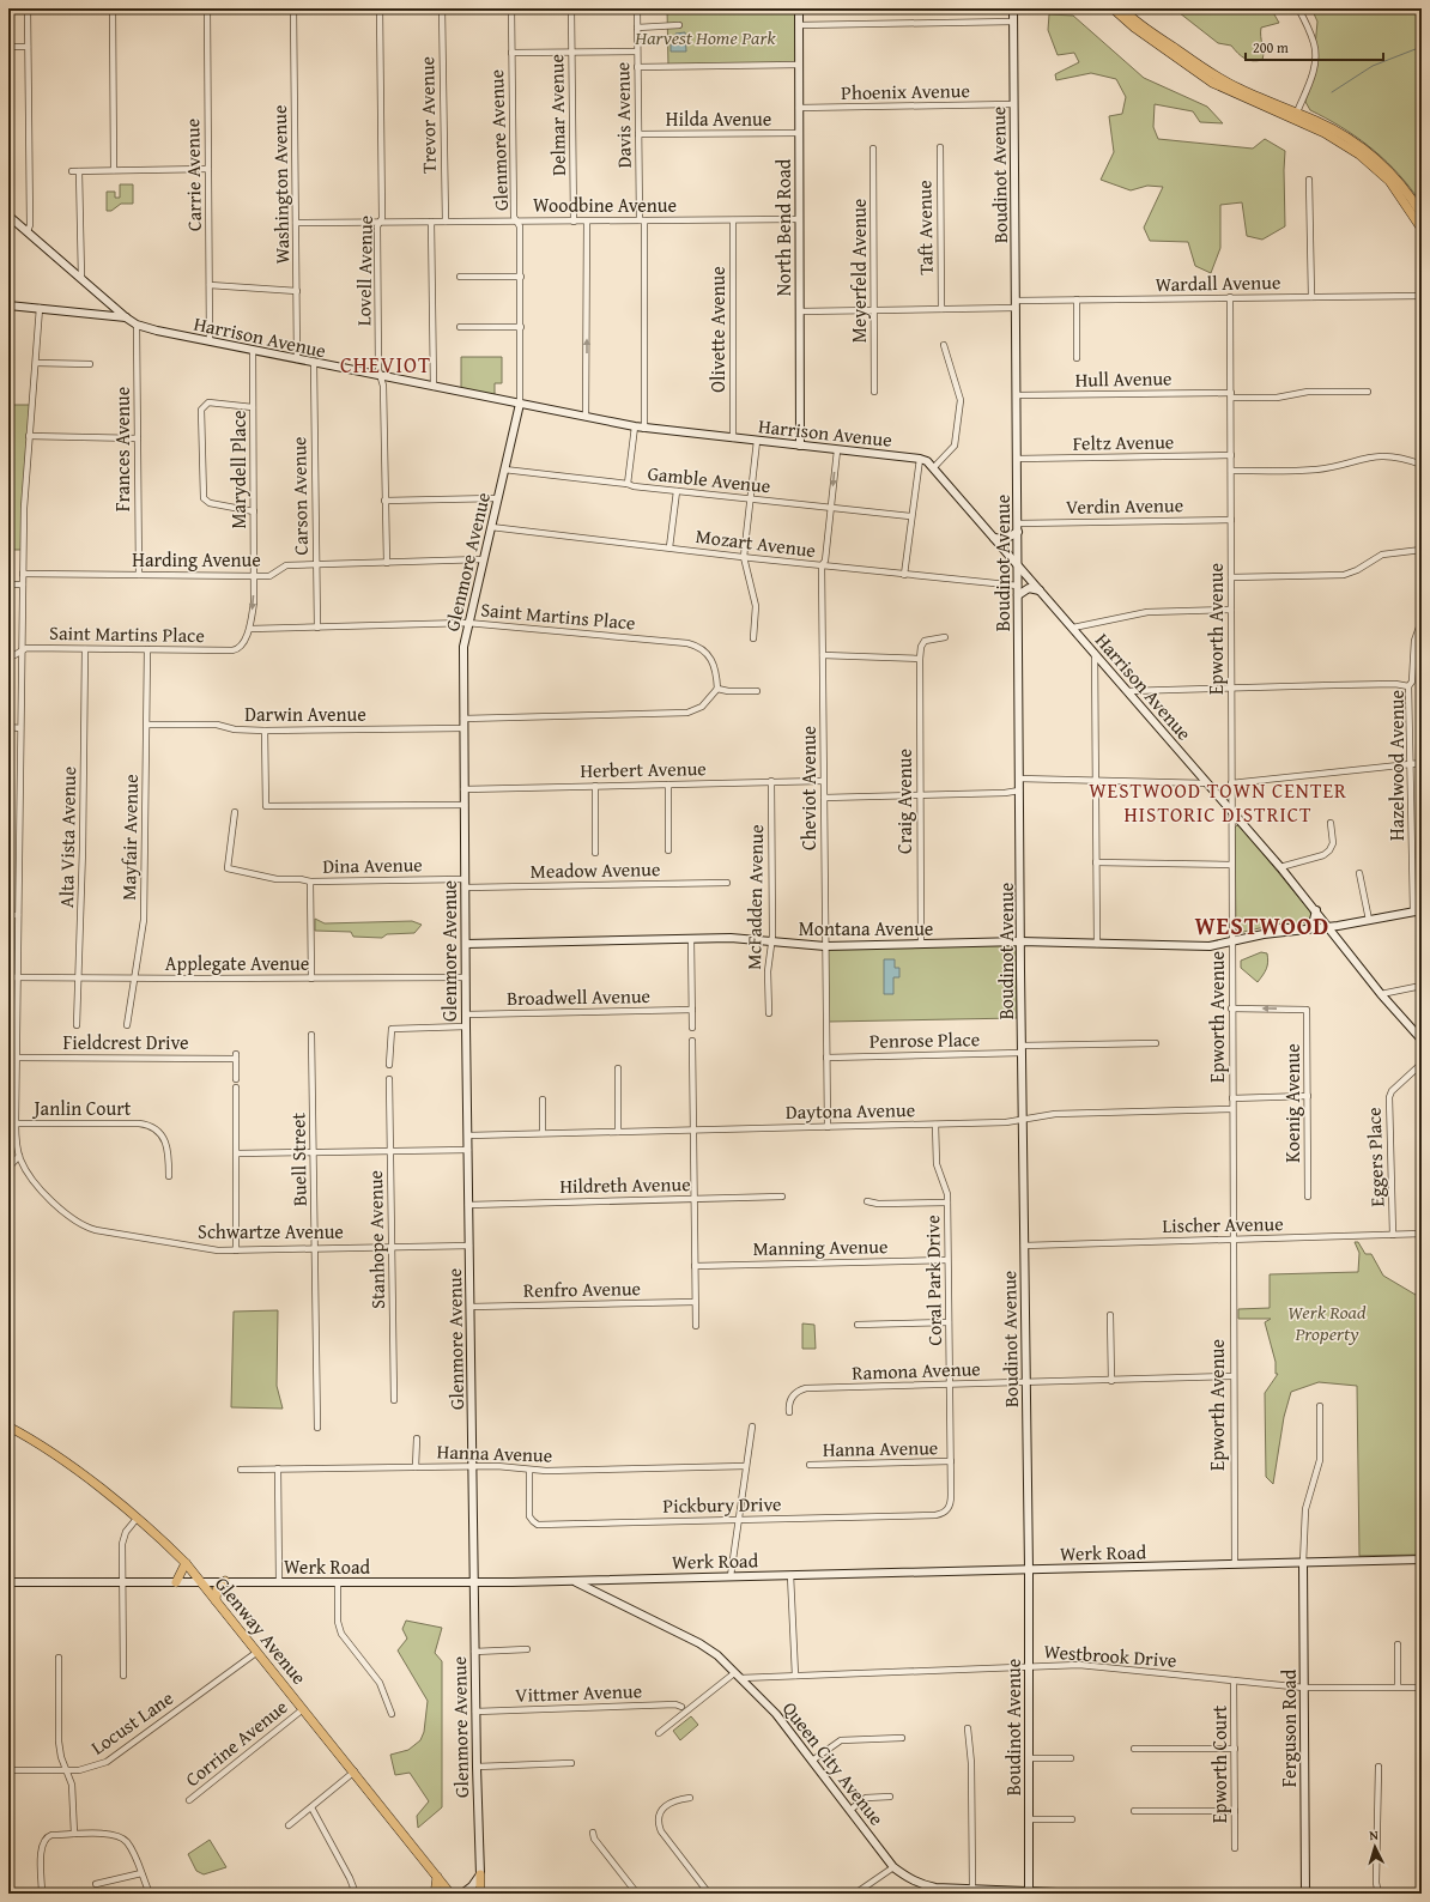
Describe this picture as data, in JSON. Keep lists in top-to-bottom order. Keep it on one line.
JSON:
{"streets":{"main road":["Glenway Avenue"],"street":["Phoenix Avenue","Trevor Avenue","Delmar Avenue","Davis Avenue","Hilda Avenue","Glenmore Avenue","Carrie Avenue","Boudinot Avenue","Washington Avenue","Woodbine Avenue","North Bend Road","Taft Avenue","Lovell Avenue","Meyerfeld Avenue","Wardall Avenue","Olivette Avenue","Harrison Avenue","Hull Avenue","Feltz Avenue","Frances Avenue","Marydell Place","Gamble Avenue","Carson Avenue","Verdin Avenue","Mozart Avenue","Harding Avenue","Saint Martins Place","Epworth Avenue","Darwin Avenue","Hazelwood Avenue","Herbert Avenue","Cheviot Avenue","Craig Avenue","Alta Vista Avenue","Mayfair Avenue","Dina Avenue","Meadow Avenue","McFadden Avenue","Montana Avenue","Applegate Avenue","Broadwell Avenue","Penrose Place","Fieldcrest Drive","Koenig Avenue","Janlin Court","Daytona Avenue","Eggers Place","Buell Street","Hildreth Avenue","Lischer Avenue","Schwartze Avenue","Stanhope Avenue","Manning Avenue","Coral Park Drive","Renfro Avenue","Ramona Avenue","Hanna Avenue","Pickbury Drive","Werk Road","Westbrook Drive","Vittmer Avenue","Locust Lane","Ferguson Road","Corrine Avenue","Queen City Avenue","Epworth Court"]},"crossings":[["Phoenix Avenue","Boudinot Avenue"],["Phoenix Avenue","North Bend Road"],["Trevor Avenue","Woodbine Avenue"],["Delmar Avenue","Woodbine Avenue"],["Davis Avenue","Hilda Avenue"],["Davis Avenue","Woodbine Avenue"],["Davis Avenue","Harrison Avenue"],["Hilda Avenue","North Bend Road"],["Glenmore Avenue","Woodbine Avenue"],["Glenmore Avenue","Harrison Avenue"],["Glenmore Avenue","Gamble Avenue"],["Glenmore Avenue","Mozart Avenue"],["Glenmore Avenue","Harding Avenue"],["Glenmore Avenue","Saint Martins Place"],["Glenmore Avenue","Darwin Avenue"],["Glenmore Avenue","Herbert Avenue"],["Glenmore Avenue","Dina Avenue"],["Glenmore Avenue","Meadow Avenue"],["Glenmore Avenue","Montana Avenue"],["Glenmore Avenue","Applegate Avenue"],["Glenmore Avenue","Broadwell Avenue"],["Glenmore Avenue","Daytona Avenue"],["Glenmore Avenue","Hildreth Avenue"],["Glenmore Avenue","Schwartze Avenue"],["Glenmore Avenue","Renfro Avenue"],["Glenmore Avenue","Hanna Avenue"],["Glenmore Avenue","Werk Road"],["Glenmore Avenue","Vittmer Avenue"],["Carrie Avenue","Harrison Avenue"],["Boudinot Avenue","Wardall Avenue"],["Boudinot Avenue","Harrison Avenue"],["Boudinot Avenue","Hull Avenue"],["Boudinot Avenue","Feltz Avenue"],["Boudinot Avenue","Verdin Avenue"],["Boudinot Avenue","Mozart Avenue"],["Boudinot Avenue","Montana Avenue"],["Boudinot Avenue","Penrose Place"],["Boudinot Avenue","Daytona Avenue"],["Boudinot Avenue","Lischer Avenue"],["Boudinot Avenue","Ramona Avenue"],["Boudinot Avenue","Werk Road"],["Boudinot Avenue","Westbrook Drive"],["Boudinot Avenue","Queen City Avenue"],["Washington Avenue","Woodbine Avenue"],["Washington Avenue","Harrison Avenue"],["Woodbine Avenue","North Bend Road"],["Woodbine Avenue","Lovell Avenue"],["Woodbine Avenue","Olivette Avenue"],["North Bend Road","Wardall Avenue"],["North Bend Road","Harrison Avenue"],["Taft Avenue","Wardall Avenue"],["Lovell Avenue","Harrison Avenue"],["Lovell Avenue","Harding Avenue"],["Meyerfeld Avenue","Wardall Avenue"],["Wardall Avenue","Epworth Avenue"],["Olivette Avenue","Harrison Avenue"],["Harrison Avenue","Frances Avenue"],["Harrison Avenue","Marydell Place"],["Harrison Avenue","Carson Avenue"],["Harrison Avenue","Epworth Avenue"],["Harrison Avenue","Cheviot Avenue"],["Harrison Avenue","Montana Avenue"],["Hull Avenue","Epworth Avenue"],["Feltz Avenue","Epworth Avenue"],["Frances Avenue","Harding Avenue"],["Marydell Place","Harding Avenue"],["Marydell Place","Saint Martins Place"],["Gamble Avenue","Cheviot Avenue"],["Carson Avenue","Harding Avenue"],["Carson Avenue","Saint Martins Place"],["Verdin Avenue","Epworth Avenue"],["Mozart Avenue","Cheviot Avenue"],["Saint Martins Place","Alta Vista Avenue"],["Saint Martins Place","Mayfair Avenue"],["Epworth Avenue","Montana Avenue"],["Epworth Avenue","Koenig Avenue"],["Epworth Avenue","Daytona Avenue"],["Epworth Avenue","Lischer Avenue"],["Epworth Avenue","Ramona Avenue"],["Epworth Avenue","Werk Road"],["Darwin Avenue","Mayfair Avenue"],["Hazelwood Avenue","Montana Avenue"],["Herbert Avenue","Cheviot Avenue"],["Herbert Avenue","McFadden Avenue"],["Cheviot Avenue","Montana Avenue"],["Cheviot Avenue","Penrose Place"],["Cheviot Avenue","Daytona Avenue"],["Craig Avenue","Montana Avenue"],["Alta Vista Avenue","Applegate Avenue"],["Mayfair Avenue","Applegate Avenue"],["McFadden Avenue","Montana Avenue"],["Daytona Avenue","Coral Park Drive"],["Eggers Place","Lischer Avenue"],["Buell Street","Schwartze Avenue"],["Schwartze Avenue","Stanhope Avenue"],["Manning Avenue","Coral Park Drive"],["Coral Park Drive","Ramona Avenue"],["Coral Park Drive","Hanna Avenue"],["Coral Park Drive","Pickbury Drive"],["Hanna Avenue","Pickbury Drive"],["Werk Road","Glenway Avenue"],["Werk Road","Ferguson Road"],["Werk Road","Queen City Avenue"],["Glenway Avenue","Locust Lane"],["Glenway Avenue","Corrine Avenue"],["Westbrook Drive","Ferguson Road"],["Westbrook Drive","Queen City Avenue"],["Westbrook Drive","Epworth Court"]],"districts":["CHEVIOT","WESTWOOD TOWN CENTER HISTORIC DISTRICT","WESTWOOD"],"parks":["Harvest Home Park","Werk Road Property"],"scale_bar":"200 m","north":"top"}
